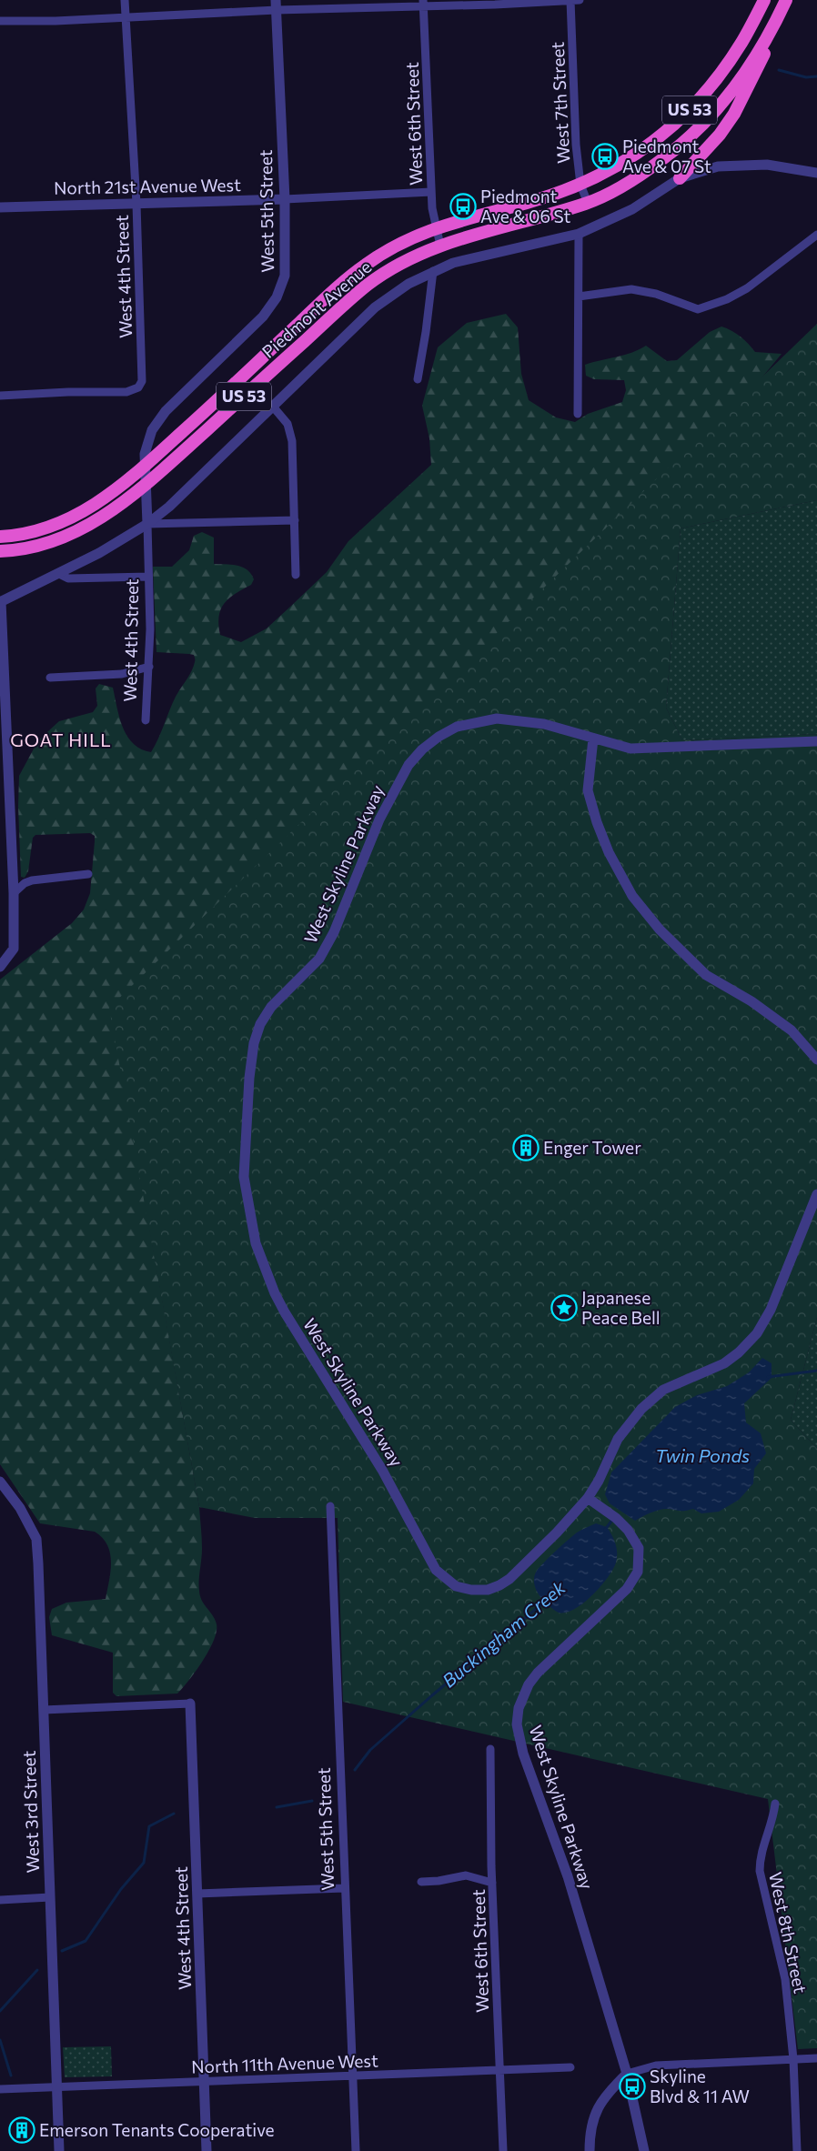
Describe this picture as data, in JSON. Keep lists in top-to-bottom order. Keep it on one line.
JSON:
{"streets":{"highway":["US 53","Piedmont Avenue"],"street":["West 7th Street","West 6th Street","North 21st Avenue West","West 5th Street","West 4th Street","West Skyline Parkway","West 3rd Street","West 8th Street","North 11th Avenue West"]},"crossings":[["West 7th Street","Piedmont Avenue"],["US 53","Piedmont Avenue"],["West 6th Street","North 21st Avenue West"],["West 6th Street","Piedmont Avenue"],["West 6th Street","North 11th Avenue West"],["North 21st Avenue West","West 5th Street"],["North 21st Avenue West","West 4th Street"],["West 5th Street","West 4th Street"],["West 5th Street","North 11th Avenue West"],["West 4th Street","North 11th Avenue West"],["West 3rd Street","North 11th Avenue West"]],"districts":["GOAT HILL"],"water":["Twin Ponds","Buckingham Creek"],"places":{"bus stop":["Piedmont Ave & 07 St","Piedmont Ave & 06 St","Skyline Blvd & 11 AW"],"building":["Enger Tower","Emerson Tenants Cooperative"],"place":["Japanese Peace Bell"]}}
